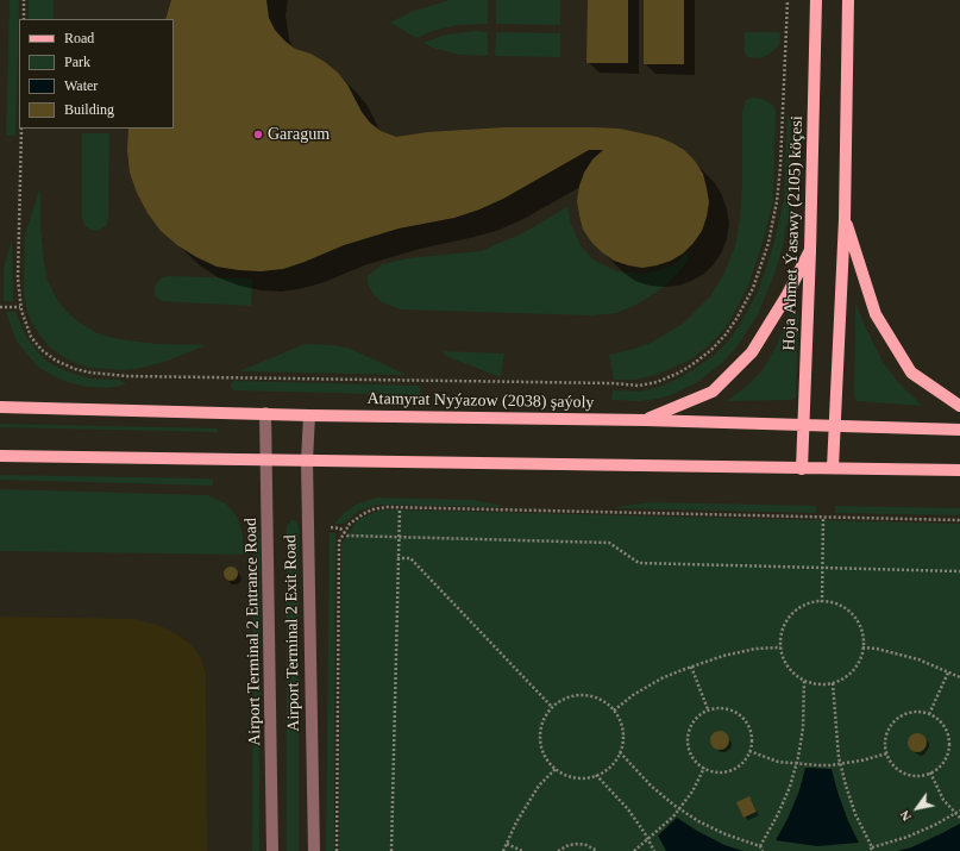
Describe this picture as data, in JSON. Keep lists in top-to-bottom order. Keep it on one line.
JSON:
{"streets":{"main road":["Hoja Ahmet Ýasawy (2105) köçesi","Atamyrat Nyýazow (2038) şaýoly"],"street":["Airport Terminal 2 Entrance Road","Airport Terminal 2 Exit Road"]},"crossings":[["Hoja Ahmet Ýasawy (2105) köçesi","Atamyrat Nyýazow (2038) şaýoly"],["Atamyrat Nyýazow (2038) şaýoly","Airport Terminal 2 Entrance Road"],["Atamyrat Nyýazow (2038) şaýoly","Airport Terminal 2 Exit Road"]],"places":["Garagum"],"legend":["Road","Park","Water","Building"],"north":"bottom left"}
